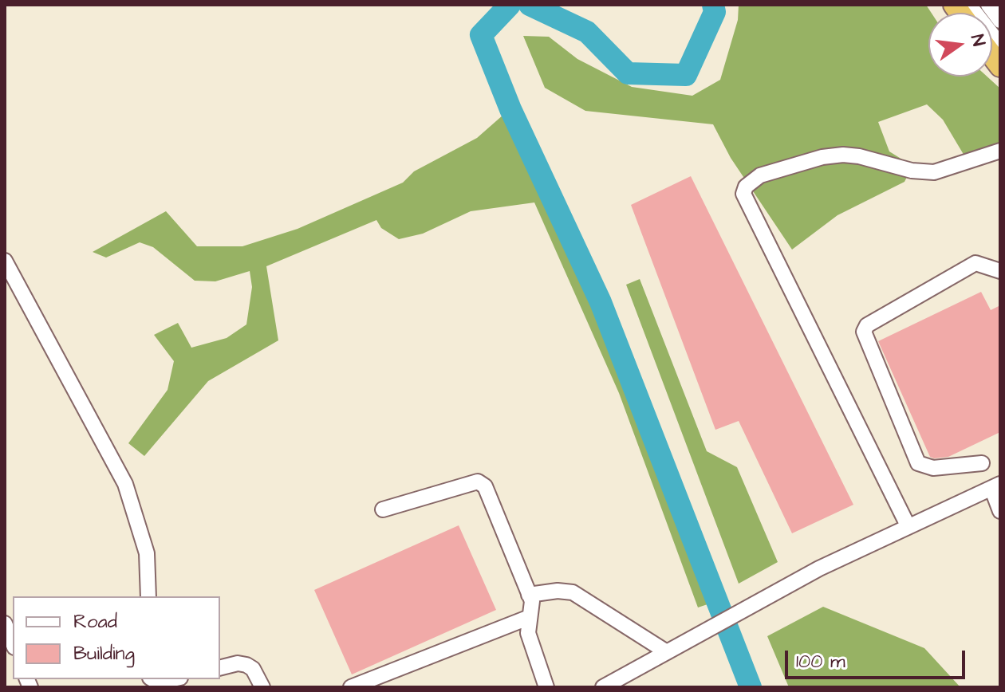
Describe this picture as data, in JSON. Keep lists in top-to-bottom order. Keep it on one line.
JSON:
{"legend":["Road","Building"],"scale_bar":"100 m","north":"right"}
